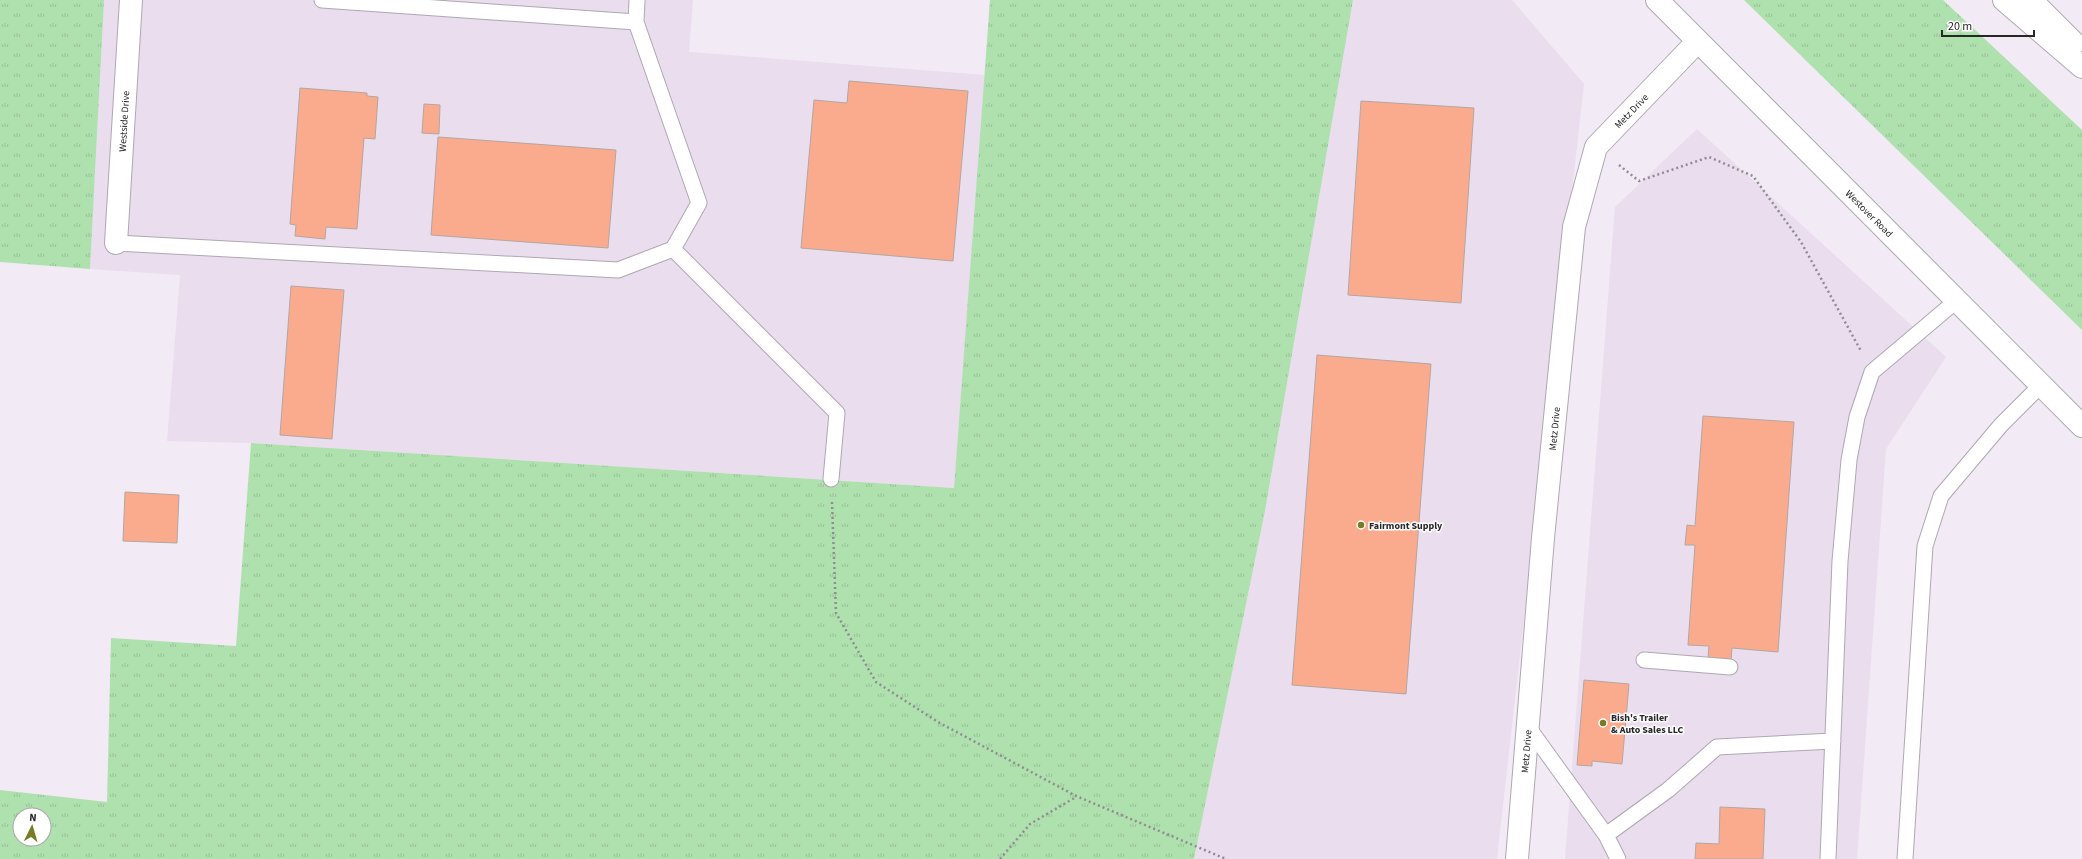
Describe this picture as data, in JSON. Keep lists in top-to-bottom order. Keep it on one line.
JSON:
{"streets":{"main road":["Metz Drive","Westside Drive","Westover Road"]},"crossings":[["Metz Drive","Westover Road"]],"places":["Fairmont Supply","Bish's Trailer & Auto Sales LLC"],"scale_bar":"20 m","north":"top"}
